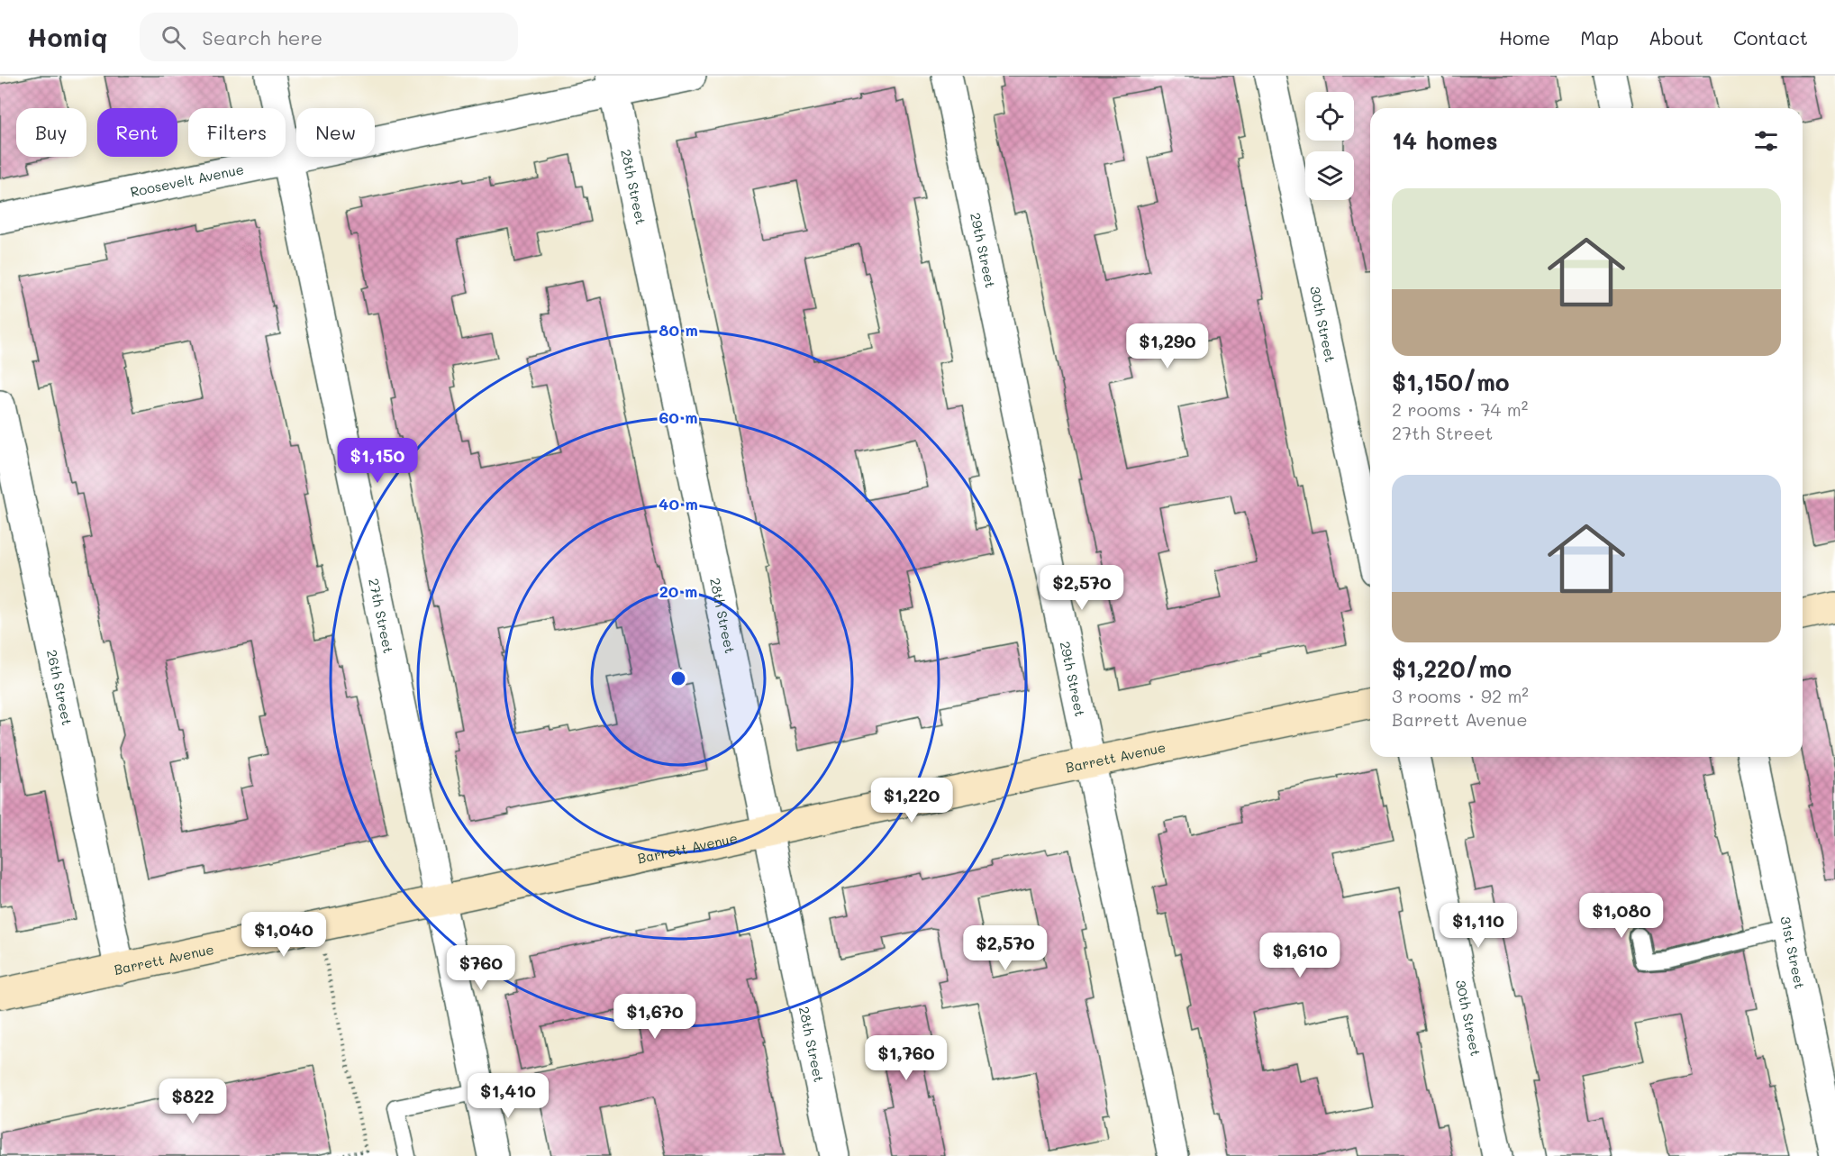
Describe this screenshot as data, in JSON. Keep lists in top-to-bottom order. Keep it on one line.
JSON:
{"streets":{"main road":["Barrett Avenue"],"street":["Roosevelt Avenue","28th Street","29th Street","30th Street","27th Street","26th Street","31st Street"]},"crossings":[["Roosevelt Avenue","28th Street"],["Roosevelt Avenue","27th Street"],["28th Street","Barrett Avenue"],["29th Street","Barrett Avenue"],["27th Street","Barrett Avenue"],["26th Street","Barrett Avenue"]],"page":{"header":"Homiq","search":"Search here","nav":["Home","Map","About","Contact"],"chip":["Buy","Rent","Filters","New"],"heading":"14 homes","list":[{"name":"$1,150/mo","note":"2 rooms · 74 m² · 27th Street"},{"name":"$1,220/mo","note":"3 rooms · 92 m² · Barrett Avenue"}],"price":["$1,290","$1,150","$2,570","$1,220","$1,080","$1,110","$1,040","$2,570","$1,610","$760","$1,670","$1,760","$1,410","$822"]},"rings":["80 m","60 m","40 m","20 m"]}
